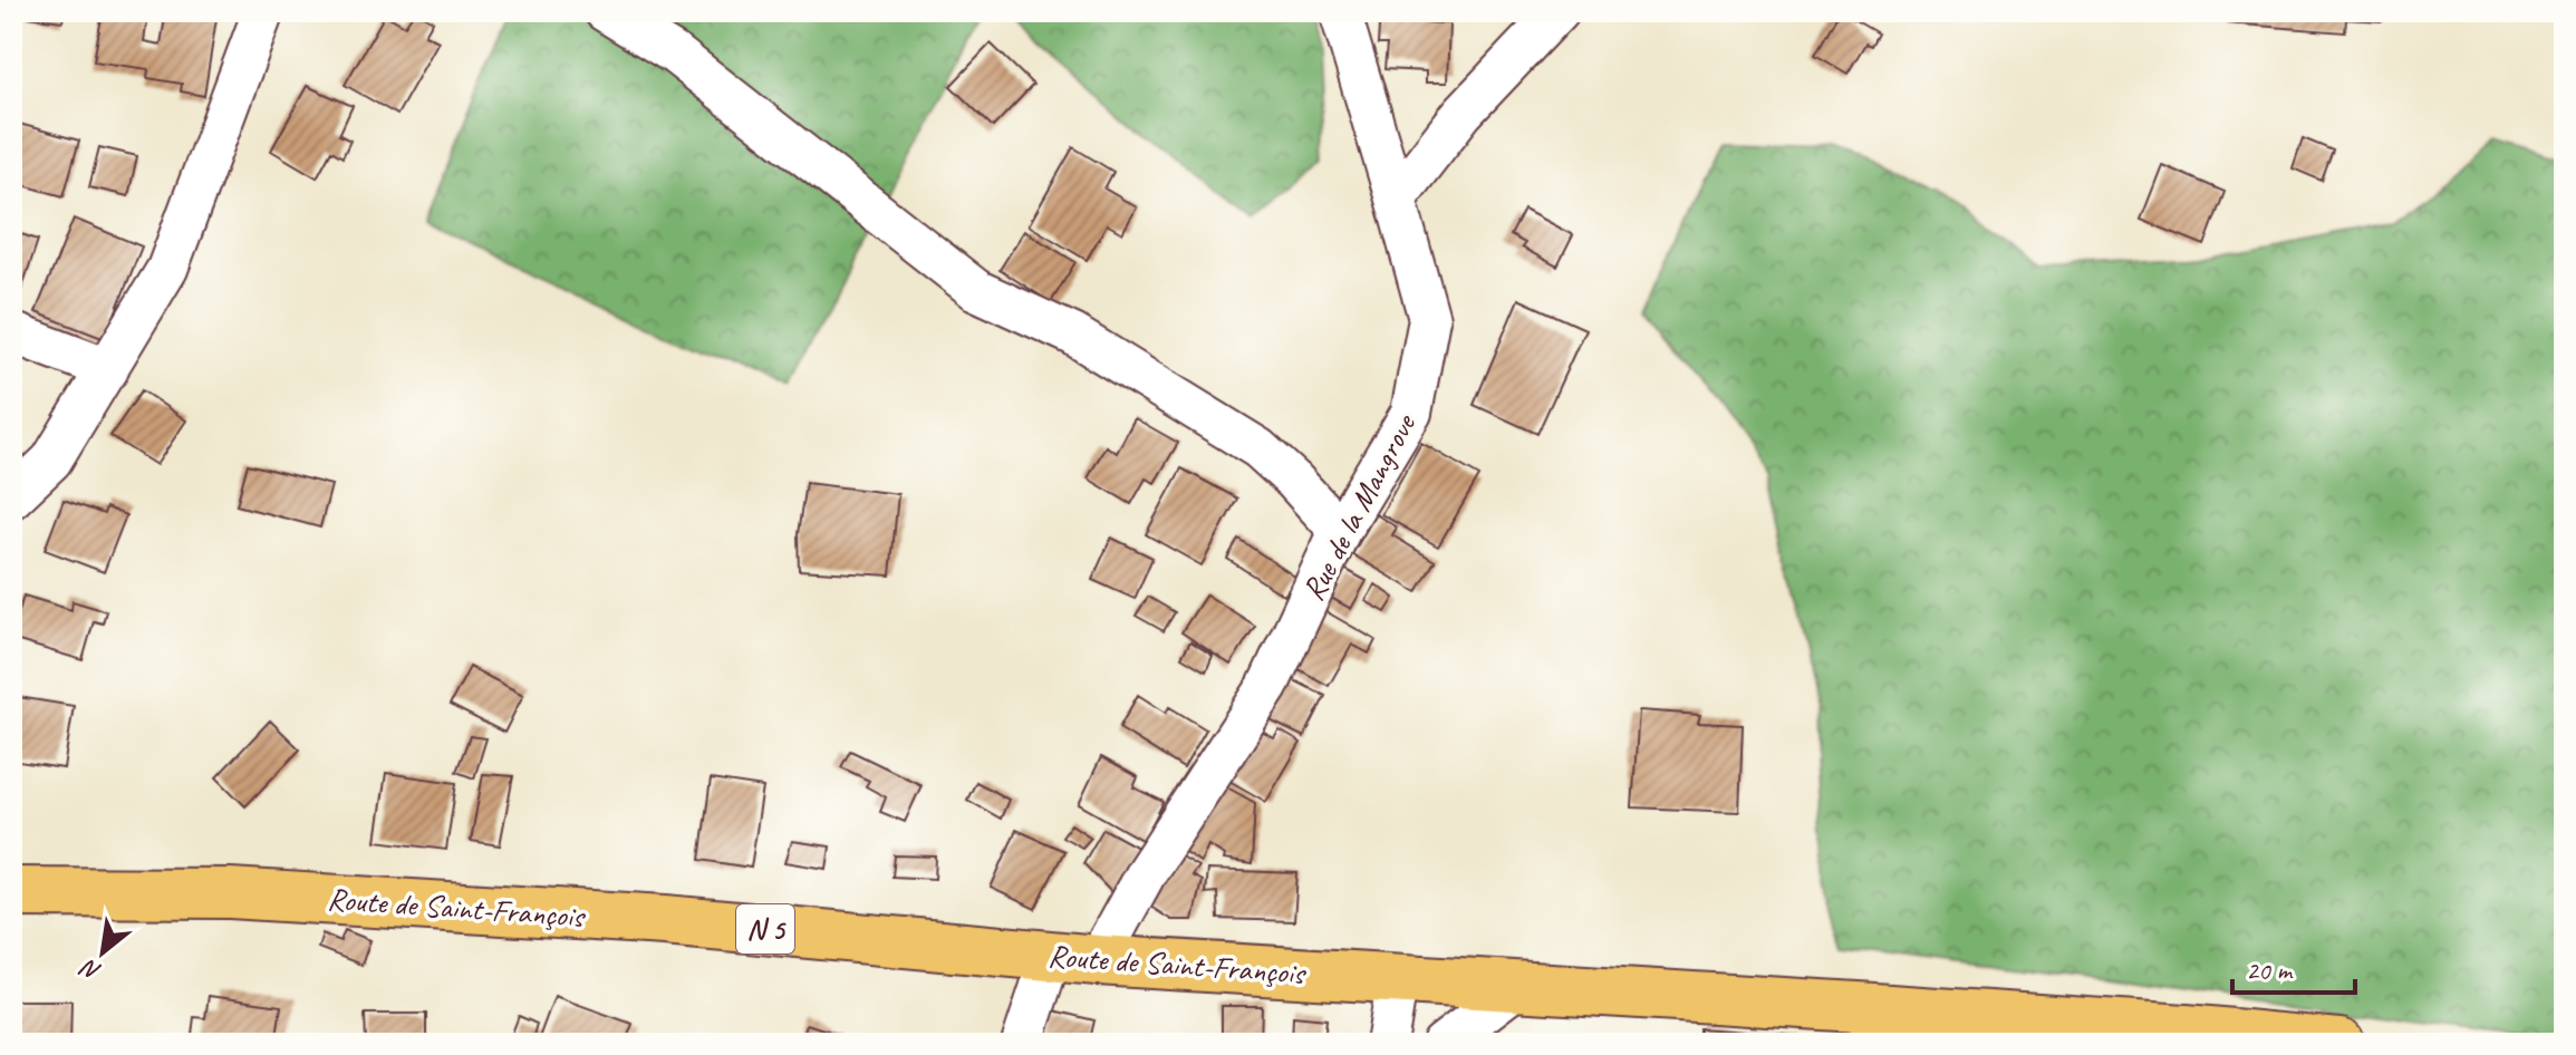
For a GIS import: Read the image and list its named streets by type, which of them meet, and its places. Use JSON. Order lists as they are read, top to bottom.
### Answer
{
  "streets": {
    "main road": ["Route de Saint-François", "N 5"],
    "street": ["Rue de la Mangrove"]
  },
  "crossings": [
    ["Rue de la Mangrove", "Route de Saint-François"]
  ],
  "scale_bar": "20 m",
  "north": "bottom left"
}
